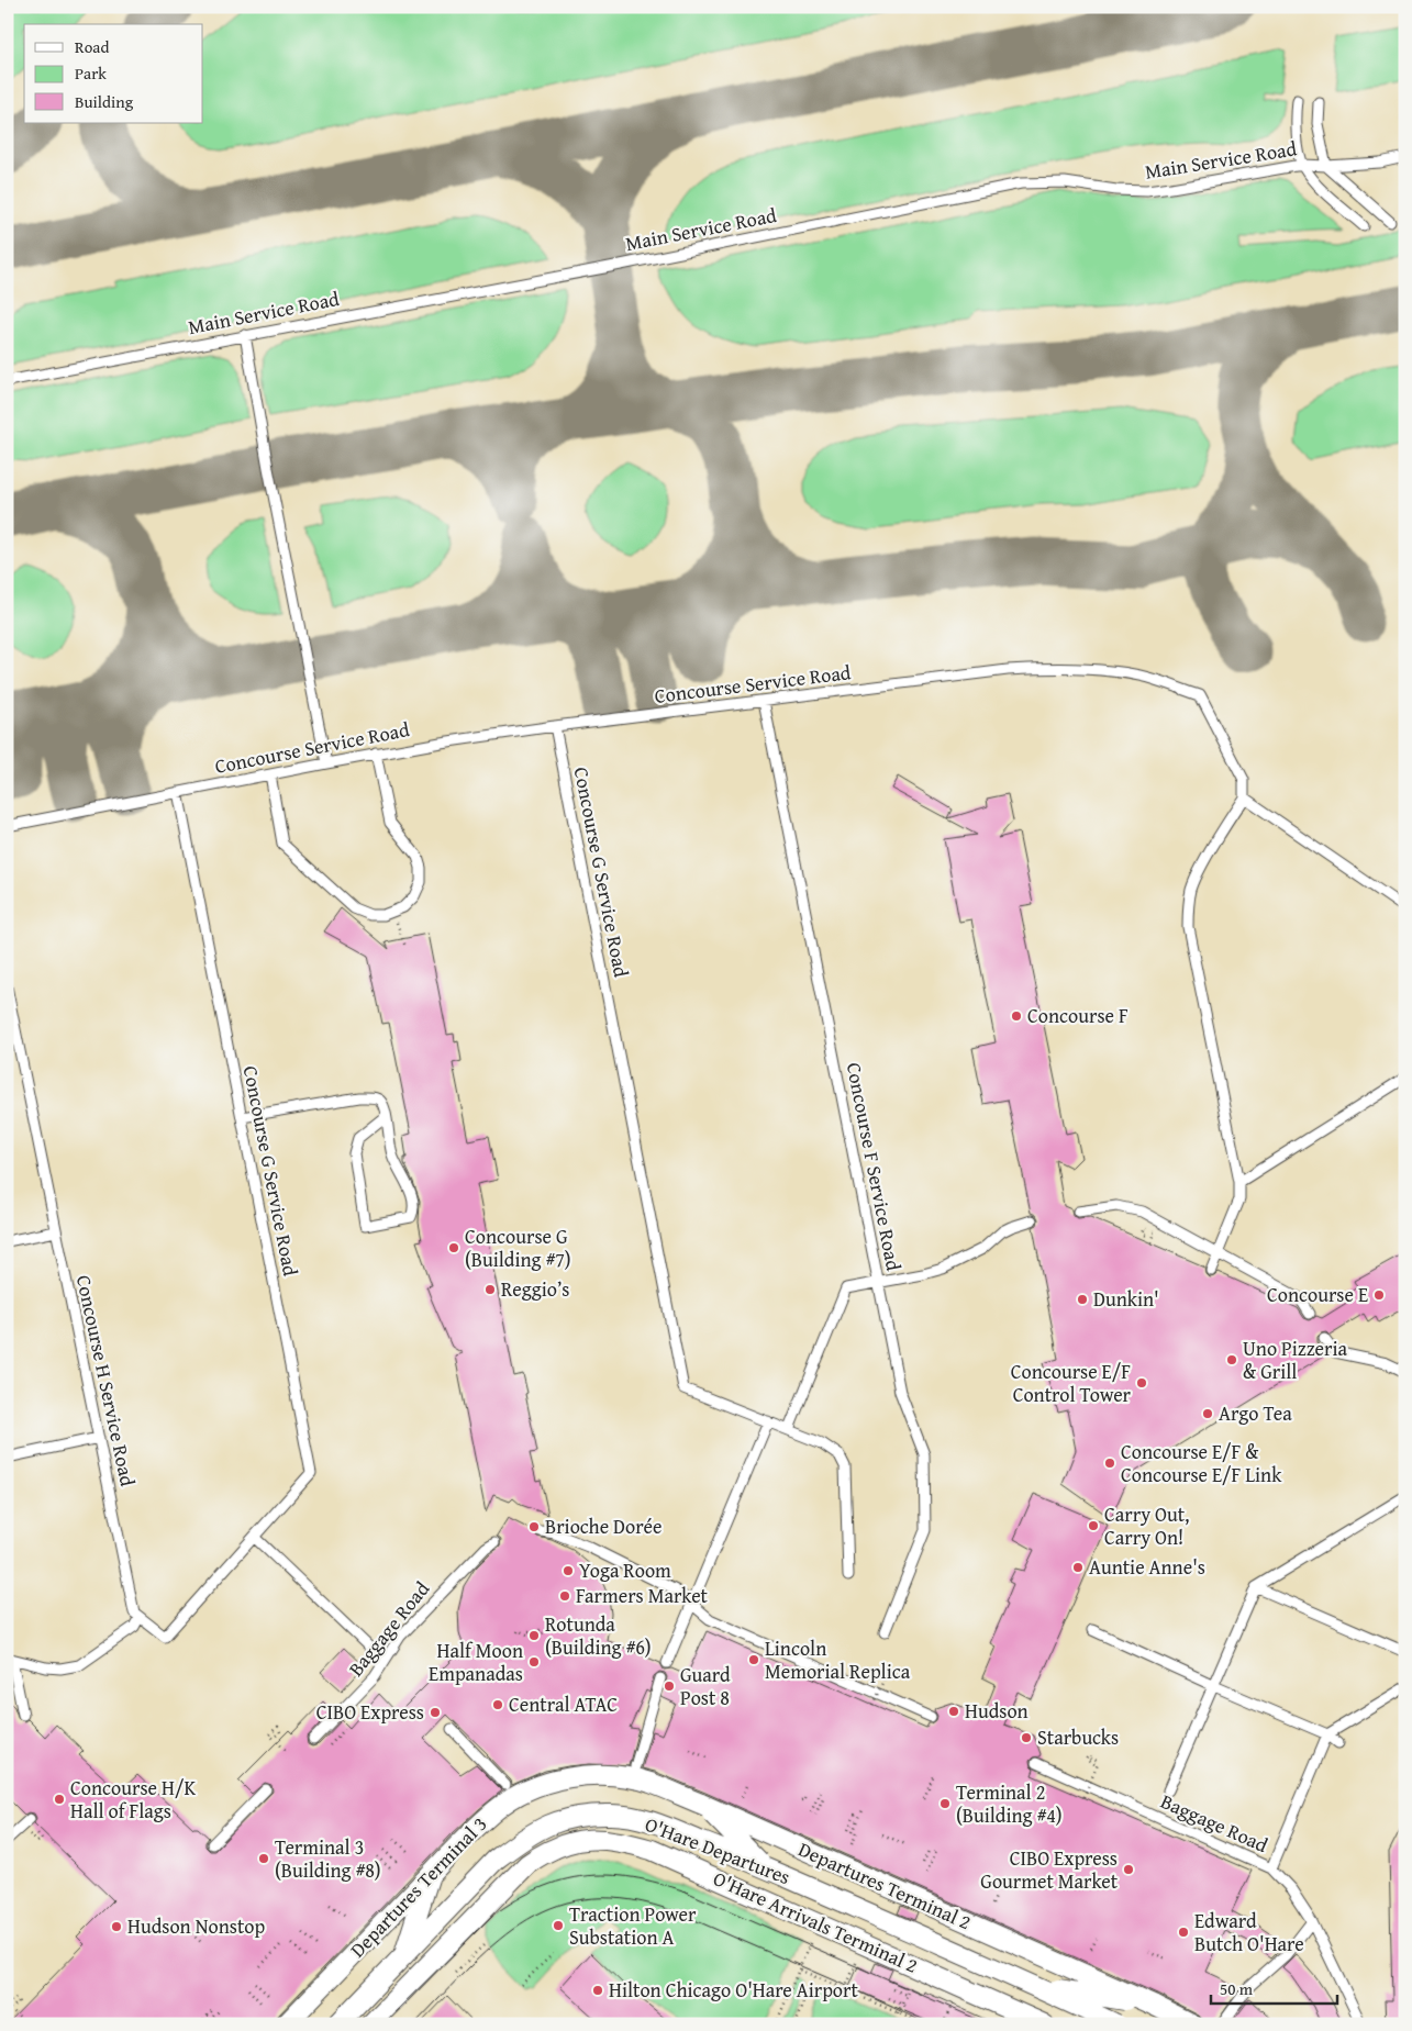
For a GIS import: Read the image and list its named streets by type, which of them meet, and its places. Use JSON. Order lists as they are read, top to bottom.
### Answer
{
  "streets": {
    "street": [
      "O'Hare Departures",
      "Departures Terminal 2",
      "Departures Terminal 3",
      "O'Hare Arrivals Terminal 2"
    ],
    "lane": [
      "Main Service Road",
      "Concourse Service Road",
      "Concourse G Service Road",
      "Concourse F Service Road",
      "Concourse H Service Road",
      "Baggage Road"
    ]
  },
  "crossings": [
    ["Concourse Service Road", "Concourse G Service Road"],
    ["Concourse Service Road", "Concourse F Service Road"],
    ["Departures Terminal 2", "Departures Terminal 3"]
  ],
  "places": [
    "Concourse F",
    "Concourse G (Building #7)",
    "Reggio’s",
    "Concourse E",
    "Dunkin'",
    "Uno Pizzeria & Grill",
    "Concourse E/F Control Tower",
    "Argo Tea",
    "Concourse E/F & Concourse E/F Link",
    "Carry Out, Carry On!",
    "Brioche Dorée",
    "Auntie Anne's",
    "Yoga Room",
    "Farmers Market",
    "Rotunda (Building #6)",
    "Lincoln Memorial Replica",
    "Half Moon Empanadas",
    "Guard Post 8",
    "Central ATAC",
    "Hudson",
    "CIBO Express",
    "Starbucks",
    "Concourse H/K Hall of Flags",
    "Terminal 2 (Building #4)",
    "Terminal 3 (Building #8)",
    "CIBO Express Gourmet Market",
    "Traction Power Substation A",
    "Hudson Nonstop",
    "Edward Butch O'Hare",
    "Hilton Chicago O'Hare Airport"
  ],
  "legend": ["Road", "Park", "Building"],
  "scale_bar": "50 m"
}
